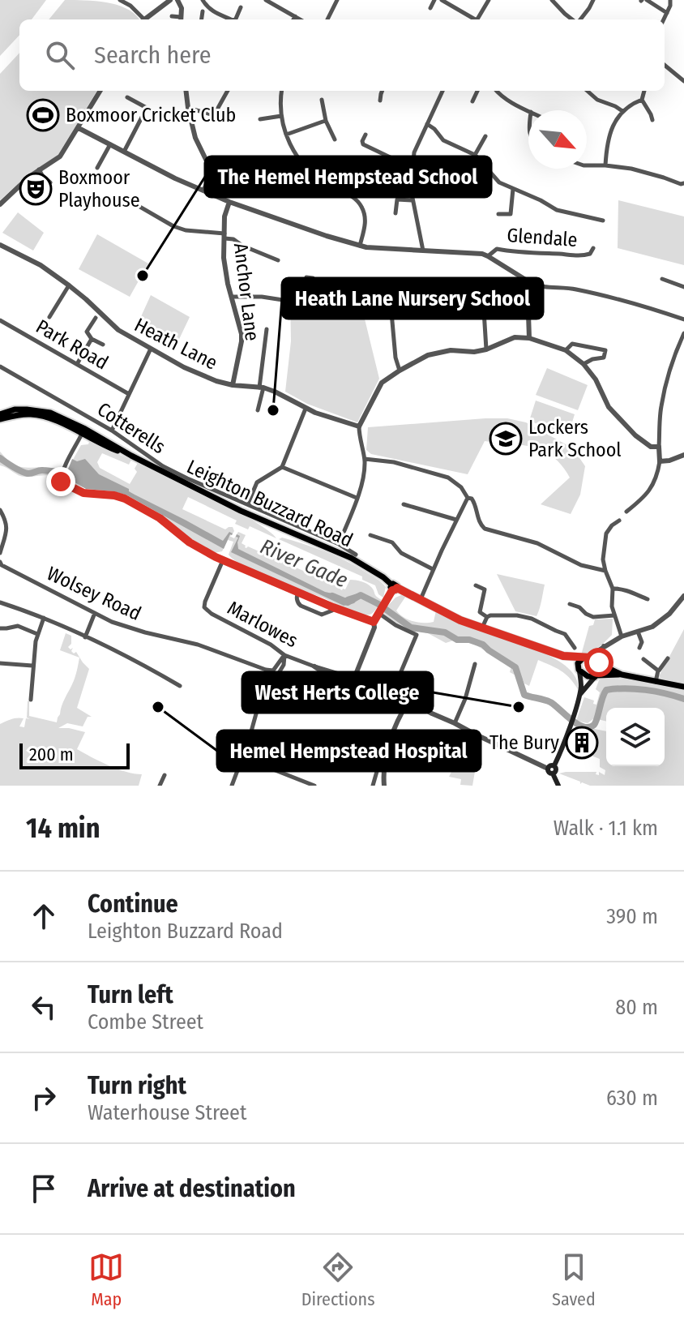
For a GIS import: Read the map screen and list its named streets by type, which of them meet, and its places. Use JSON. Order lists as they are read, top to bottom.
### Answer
{
  "streets": {
    "main road": ["Leighton Buzzard Road"],
    "street": [
      "Glendale",
      "Anchor Lane",
      "Heath Lane",
      "Park Road",
      "Cotterells",
      "Wolsey Road",
      "Marlowes"
    ]
  },
  "crossings": [
    ["Anchor Lane", "Heath Lane"]
  ],
  "water": ["River Gade"],
  "places": {
    "sports": ["Boxmoor Cricket Club"],
    "theatre": ["Boxmoor Playhouse"],
    "other": [
      "The Hemel Hempstead School",
      "Heath Lane Nursery School",
      "Hemel Hempstead Hospital",
      "West Herts College"
    ],
    "school or university": ["Lockers Park School"],
    "building": ["The Bury"]
  },
  "scale_bar": "200 m",
  "north": "bottom right",
  "page": {
    "search": "Search here",
    "scale": "200 m",
    "heading": ["14 min", "Walk · 1.1 km"],
    "list": [
      ["Continue", "Leighton Buzzard Road", "390 m"],
      ["Turn left", "Combe Street", "80 m"],
      ["Turn right", "Waterhouse Street", "630 m"],
      "Arrive at destination"
    ],
    "nav": ["Map", "Directions", "Saved"]
  }
}
